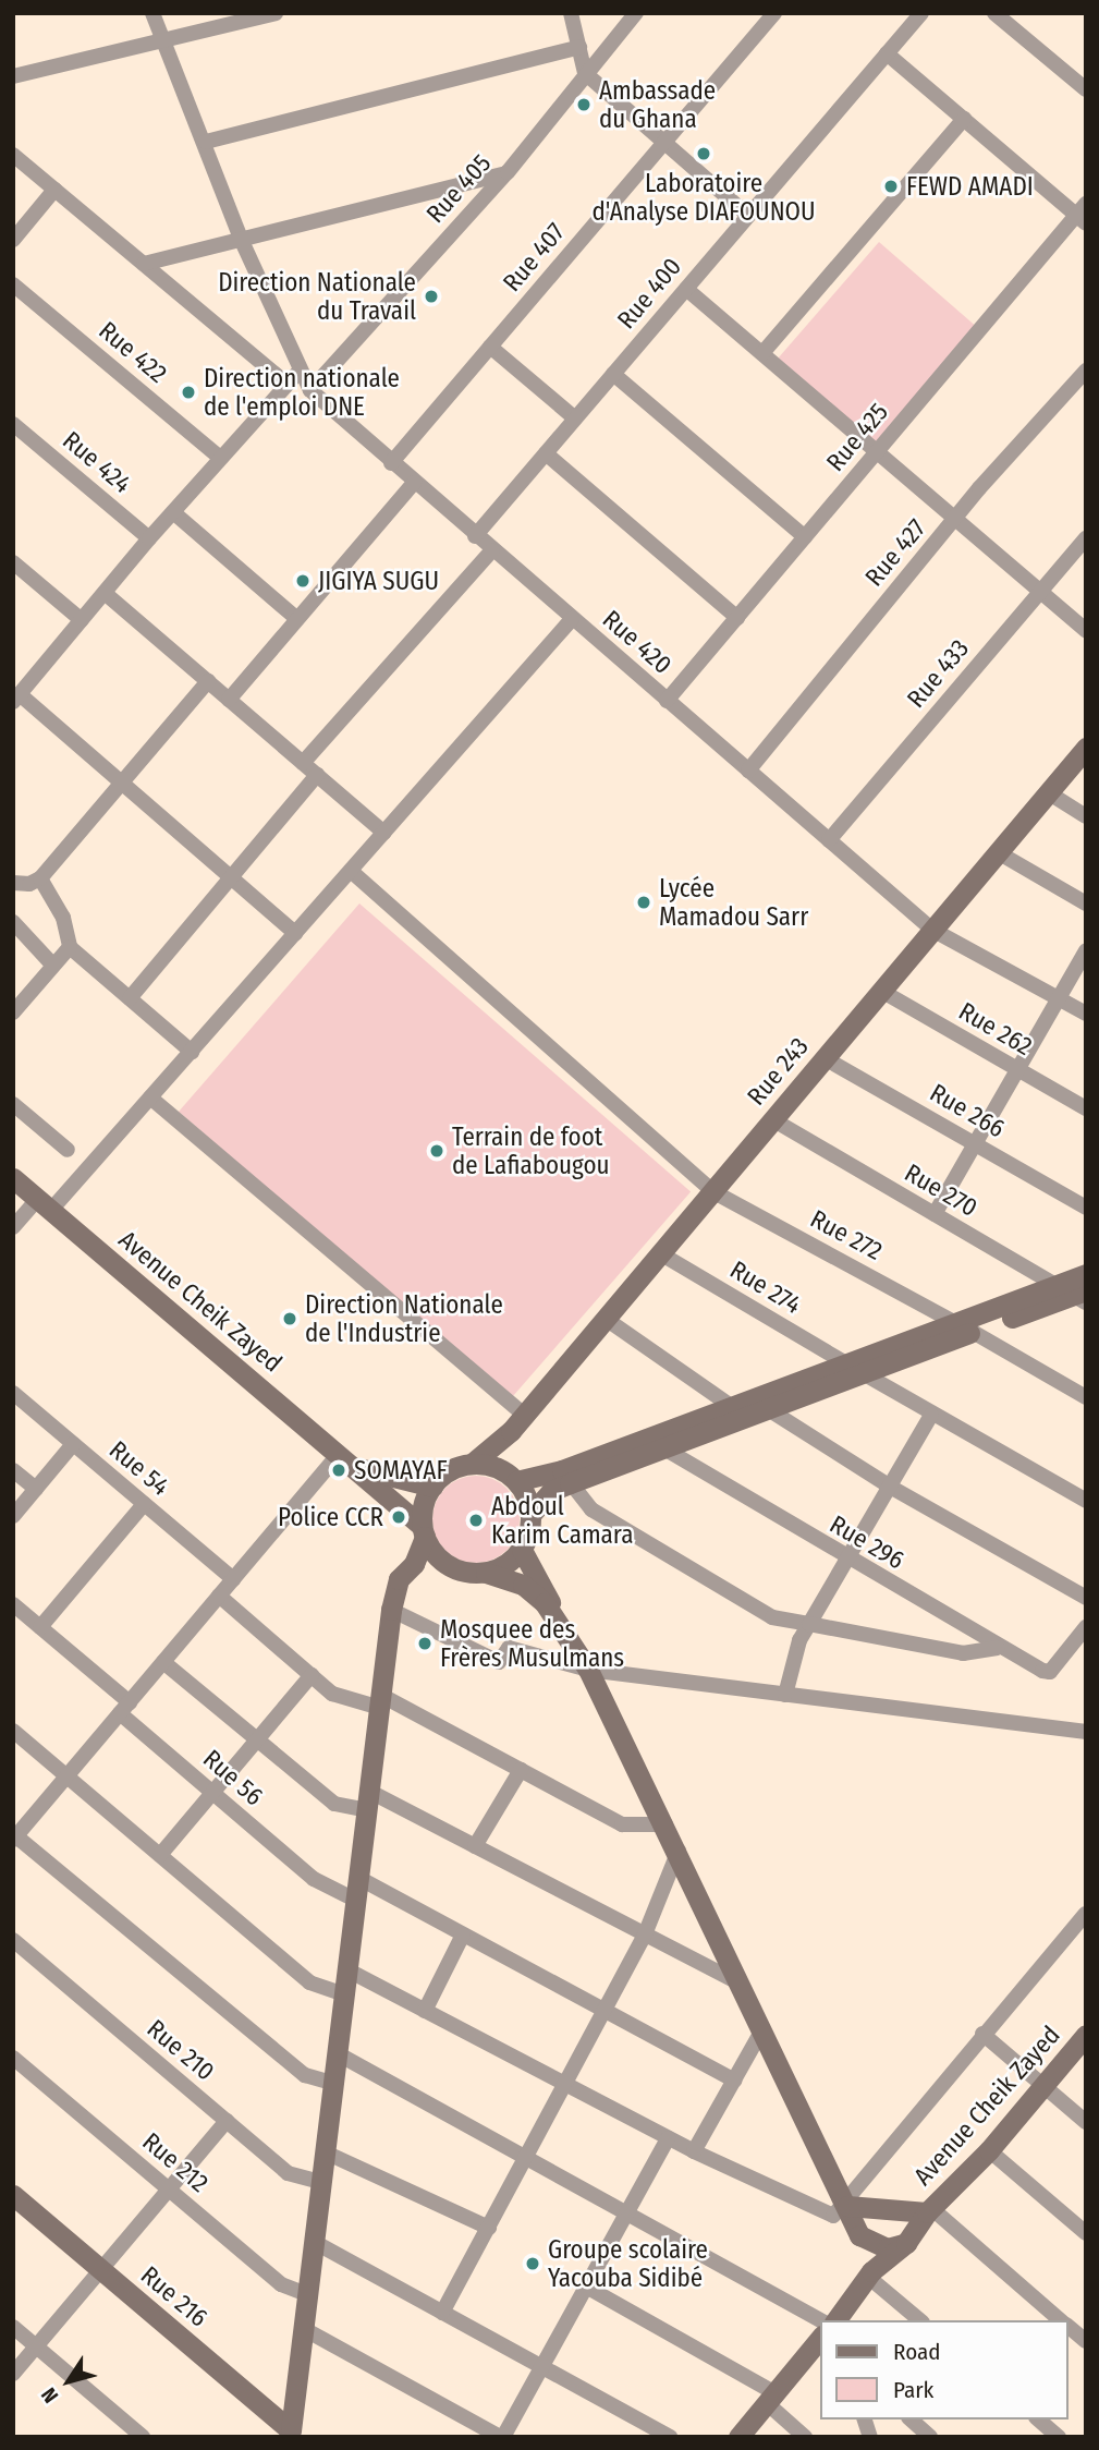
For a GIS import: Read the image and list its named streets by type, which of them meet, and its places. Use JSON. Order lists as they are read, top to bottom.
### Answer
{
  "streets": {
    "street": [
      "Rue 405",
      "Rue 407",
      "Rue 400",
      "Rue 422",
      "Rue 425",
      "Rue 424",
      "Rue 427",
      "Rue 420",
      "Rue 433",
      "Rue 262",
      "Rue 243",
      "Rue 266",
      "Rue 270",
      "Rue 272",
      "Rue 274",
      "Avenue Cheik Zayed",
      "Rue 54",
      "Rue 296",
      "Rue 56",
      "Rue 210",
      "Rue 212",
      "Rue 216"
    ]
  },
  "crossings": [
    ["Rue 405", "Rue 420"],
    ["Rue 407", "Rue 420"],
    ["Rue 400", "Rue 420"],
    ["Rue 425", "Rue 420"],
    ["Rue 427", "Rue 420"],
    ["Rue 420", "Rue 433"],
    ["Rue 420", "Rue 243"],
    ["Rue 262", "Rue 243"],
    ["Rue 243", "Rue 266"],
    ["Rue 243", "Rue 270"],
    ["Rue 243", "Rue 272"],
    ["Rue 243", "Rue 274"],
    ["Rue 243", "Avenue Cheik Zayed"]
  ],
  "places": [
    "Ambassade du Ghana",
    "Laboratoire d'Analyse DIAFOUNOU",
    "FEWD AMADI",
    "Direction Nationale du Travail",
    "Direction nationale de l'emploi DNE",
    "JIGIYA SUGU",
    "Lycée Mamadou Sarr",
    "Terrain de foot de Lafiabougou",
    "Direction Nationale de l'Industrie",
    "SOMAYAF",
    "Police CCR",
    "Abdoul Karim Camara",
    "Mosquee des Frères Musulmans",
    "Groupe scolaire Yacouba Sidibé"
  ],
  "legend": ["Road", "Park"],
  "north": "bottom left"
}
